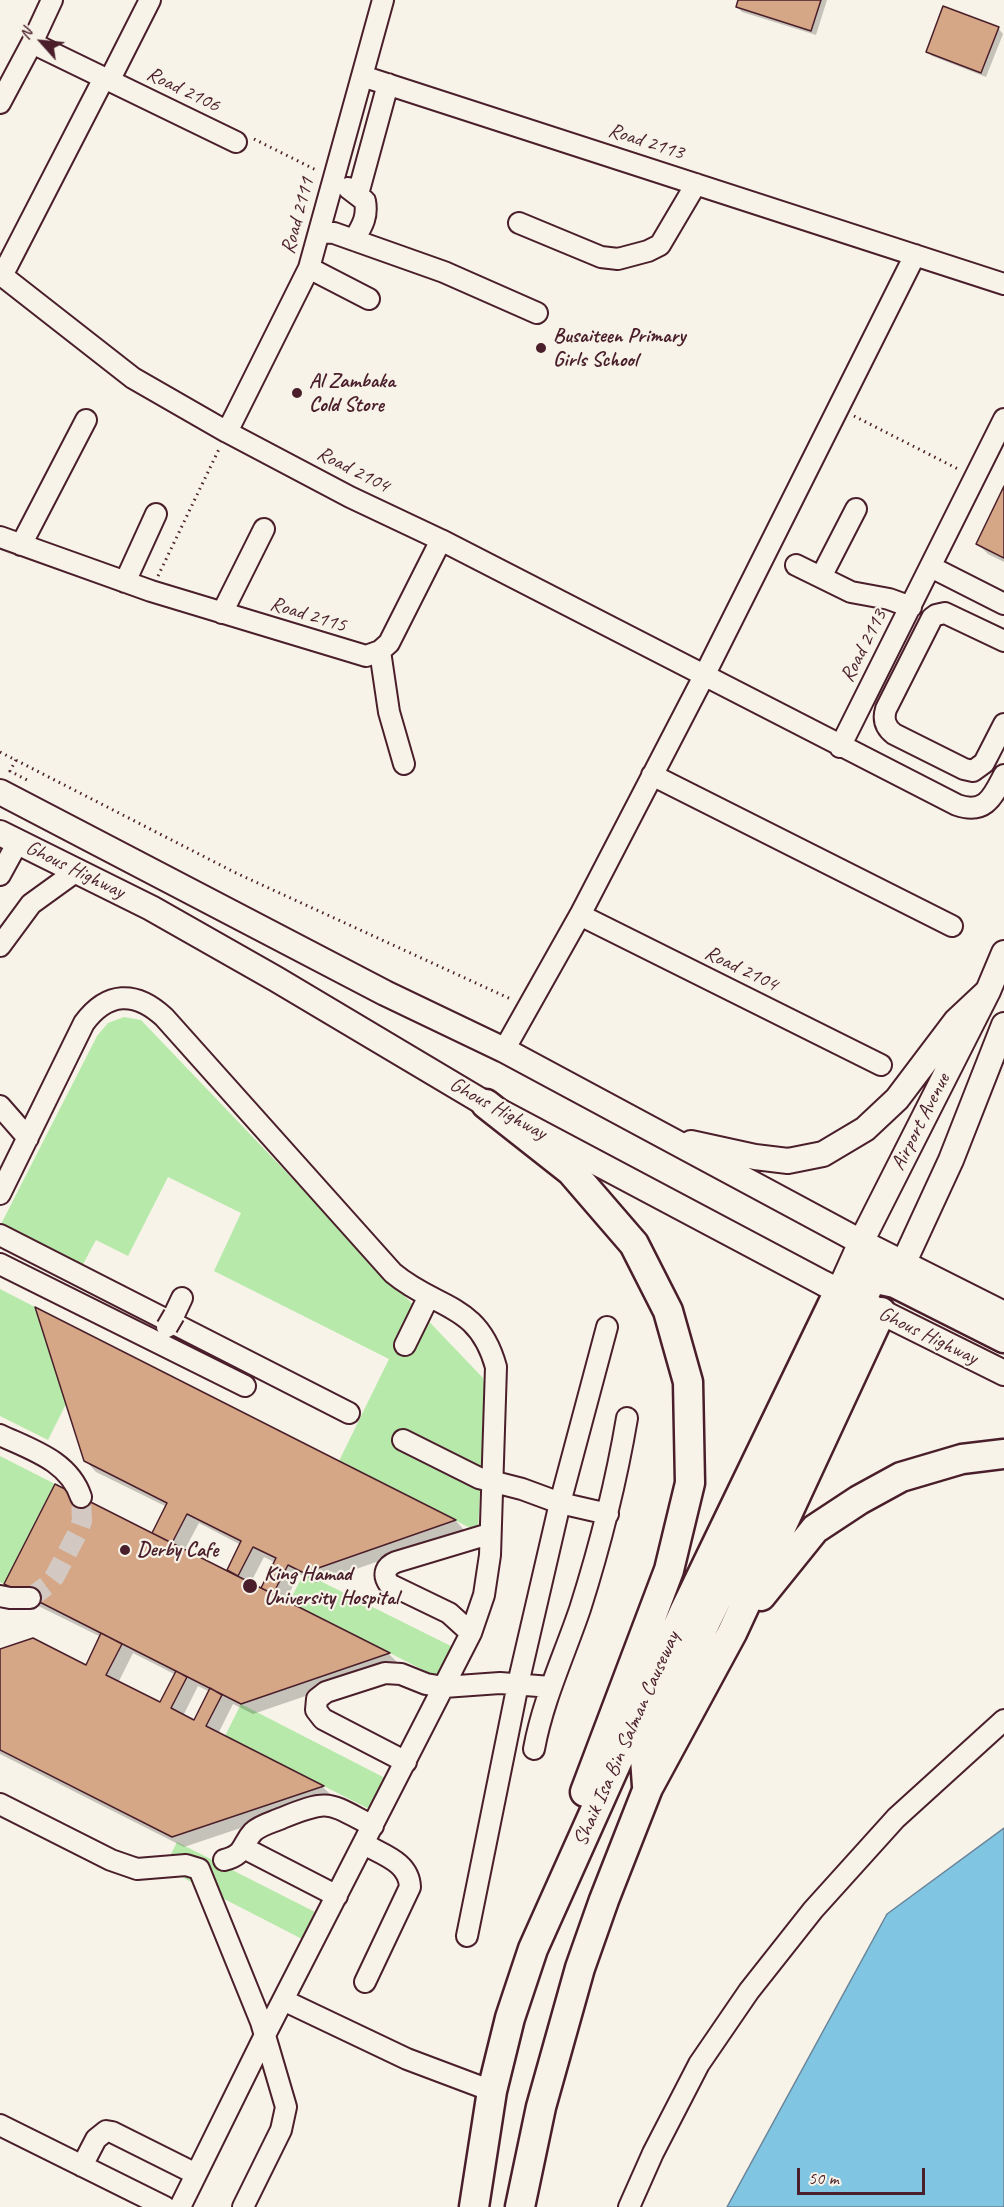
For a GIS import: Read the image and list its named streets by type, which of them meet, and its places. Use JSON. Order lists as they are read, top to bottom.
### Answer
{
  "streets": {
    "highway": ["Shaik Isa Bin Salman Causeway"],
    "main road": ["Ghous Highway", "Airport Avenue"],
    "street": [
      "Road 2106",
      "Road 2113",
      "Road 2111",
      "Road 2104",
      "Road 2115"
    ]
  },
  "crossings": [
    ["Road 2113", "Road 2111"],
    ["Road 2113", "Road 2104"],
    ["Road 2111", "Road 2104"],
    ["Ghous Highway", "Airport Avenue"],
    ["Ghous Highway", "Shaik Isa Bin Salman Causeway"],
    ["Airport Avenue", "Shaik Isa Bin Salman Causeway"]
  ],
  "places": [
    "Busaiteen Primary Girls School",
    "Al Zambaka Cold Store",
    "Derby Cafe",
    "King Hamad University Hospital"
  ],
  "scale_bar": "50 m",
  "north": "top left"
}
